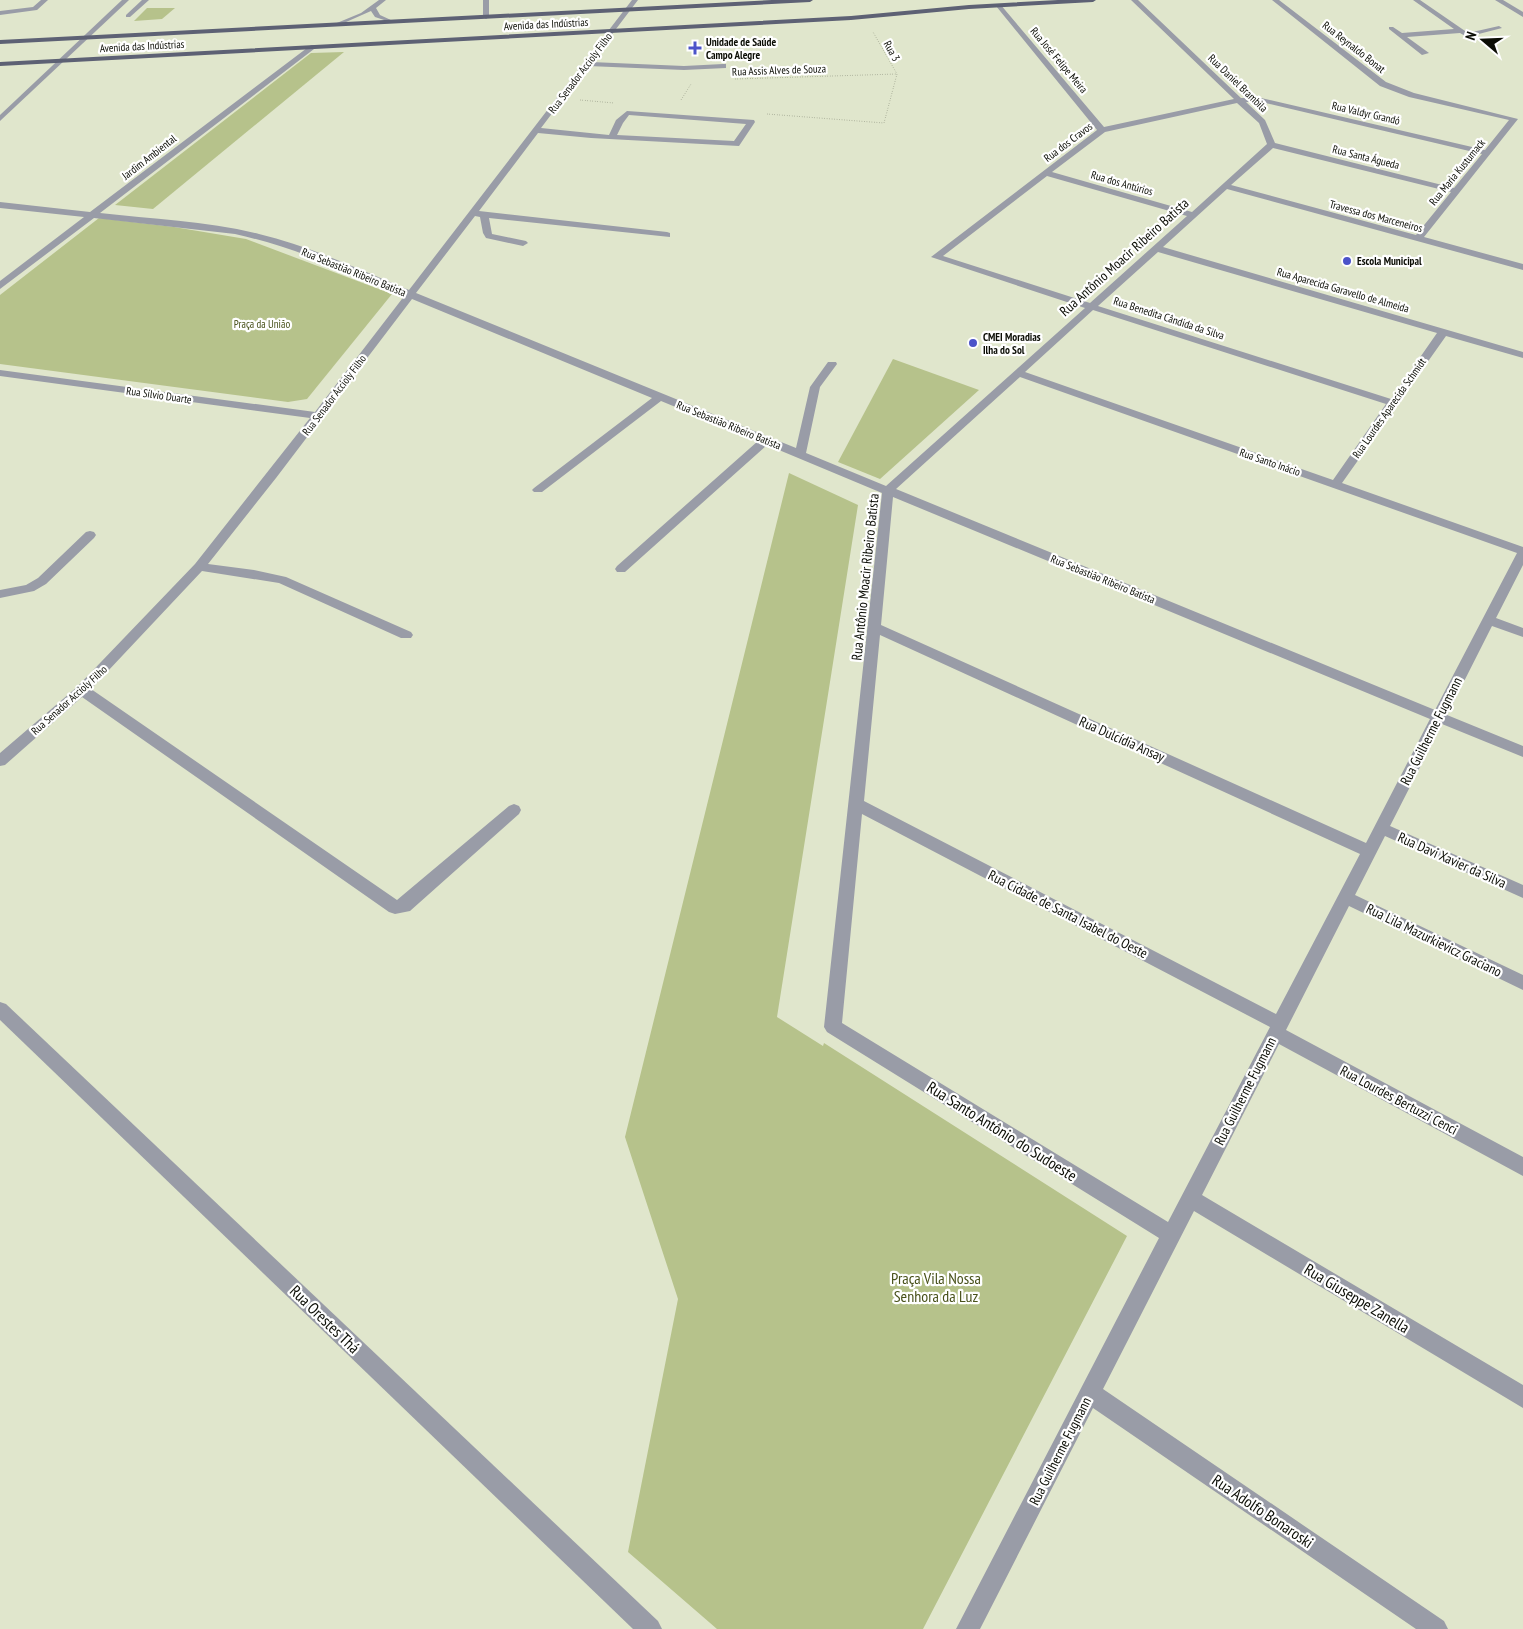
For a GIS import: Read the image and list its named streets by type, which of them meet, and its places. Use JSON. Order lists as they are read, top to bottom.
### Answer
{
  "streets": {
    "main road": ["Avenida das Indústrias"],
    "street": [
      "Rua Reynaldo Bonat",
      "Rua José Felipe Meira",
      "Rua Senador Accioly Filho",
      "Rua Daniel Brambila",
      "Rua Valdyr Grandó",
      "Rua dos Cravos",
      "Jardim Ambiental",
      "Rua Santa Águeda",
      "Rua Maria Kustumack",
      "Rua dos Antúrios",
      "Travessa dos Marceneiros",
      "Rua Antônio Moacir Ribeiro Batista",
      "Rua Sebastião Ribeiro Batista",
      "Rua Aparecida Garavello de Almeida",
      "Rua Benedita Cândida da Silva",
      "Rua Sílvio Duarte",
      "Rua Lourdes Aparecida Schmidt",
      "Rua Santo Inácio",
      "Rua Guilherme Fugmann",
      "Rua Dulcídia Ansay",
      "Rua Davi Xavier da Silva",
      "Rua Cidade de Santa Isabel do Oeste",
      "Rua Lila Mazurkievicz Graciano",
      "Rua Lourdes Bertuzzi Cenci",
      "Rua Santo Antônio do Sudoeste",
      "Rua Giuseppe Zanella",
      "Rua Orestes Thá",
      "Rua Adolfo Bonaroski"
    ],
    "path": ["Rua 3", "Rua Assis Alves de Souza"]
  },
  "crossings": [
    ["Avenida das Indústrias", "Rua 3"],
    ["Avenida das Indústrias", "Rua José Felipe Meira"],
    ["Avenida das Indústrias", "Rua Senador Accioly Filho"],
    ["Avenida das Indústrias", "Jardim Ambiental"],
    ["Rua Reynaldo Bonat", "Rua Maria Kustumack"],
    ["Rua 3", "Rua Assis Alves de Souza"],
    ["Rua José Felipe Meira", "Rua dos Cravos"],
    ["Rua Senador Accioly Filho", "Rua Sebastião Ribeiro Batista"],
    ["Rua Senador Accioly Filho", "Rua Sílvio Duarte"],
    ["Rua Daniel Brambila", "Rua Valdyr Grandó"],
    ["Rua Daniel Brambila", "Rua dos Cravos"],
    ["Rua Daniel Brambila", "Rua Santa Águeda"],
    ["Rua Valdyr Grandó", "Rua dos Cravos"],
    ["Rua Valdyr Grandó", "Rua Maria Kustumack"],
    ["Rua dos Cravos", "Rua dos Antúrios"],
    ["Rua dos Cravos", "Rua Benedita Cândida da Silva"],
    ["Jardim Ambiental", "Rua Sebastião Ribeiro Batista"],
    ["Rua Santa Águeda", "Rua Maria Kustumack"],
    ["Rua Maria Kustumack", "Travessa dos Marceneiros"],
    ["Rua dos Antúrios", "Rua Antônio Moacir Ribeiro Batista"],
    ["Travessa dos Marceneiros", "Rua Antônio Moacir Ribeiro Batista"],
    ["Rua Antônio Moacir Ribeiro Batista", "Rua Sebastião Ribeiro Batista"],
    ["Rua Antônio Moacir Ribeiro Batista", "Rua Aparecida Garavello de Almeida"],
    ["Rua Antônio Moacir Ribeiro Batista", "Rua Benedita Cândida da Silva"],
    ["Rua Antônio Moacir Ribeiro Batista", "Rua Santo Inácio"],
    ["Rua Antônio Moacir Ribeiro Batista", "Rua Dulcídia Ansay"],
    ["Rua Antônio Moacir Ribeiro Batista", "Rua Cidade de Santa Isabel do Oeste"],
    ["Rua Antônio Moacir Ribeiro Batista", "Rua Santo Antônio do Sudoeste"],
    ["Rua Sebastião Ribeiro Batista", "Rua Guilherme Fugmann"],
    ["Rua Aparecida Garavello de Almeida", "Rua Lourdes Aparecida Schmidt"],
    ["Rua Benedita Cândida da Silva", "Rua Lourdes Aparecida Schmidt"],
    ["Rua Lourdes Aparecida Schmidt", "Rua Santo Inácio"],
    ["Rua Santo Inácio", "Rua Guilherme Fugmann"],
    ["Rua Guilherme Fugmann", "Rua Dulcídia Ansay"],
    ["Rua Guilherme Fugmann", "Rua Davi Xavier da Silva"],
    ["Rua Guilherme Fugmann", "Rua Cidade de Santa Isabel do Oeste"],
    ["Rua Guilherme Fugmann", "Rua Lila Mazurkievicz Graciano"],
    ["Rua Guilherme Fugmann", "Rua Lourdes Bertuzzi Cenci"],
    ["Rua Guilherme Fugmann", "Rua Santo Antônio do Sudoeste"],
    ["Rua Guilherme Fugmann", "Rua Giuseppe Zanella"],
    ["Rua Guilherme Fugmann", "Rua Adolfo Bonaroski"],
    ["Rua Cidade de Santa Isabel do Oeste", "Rua Lourdes Bertuzzi Cenci"]
  ],
  "parks": ["Praça da União", "Praça Vila Nossa Senhora da Luz"],
  "places": {
    "health": ["Unidade de Saúde Campo Alegre"],
    "other": ["Escola Municipal", "CMEI Moradias Ilha do Sol"]
  },
  "north": "left"
}
